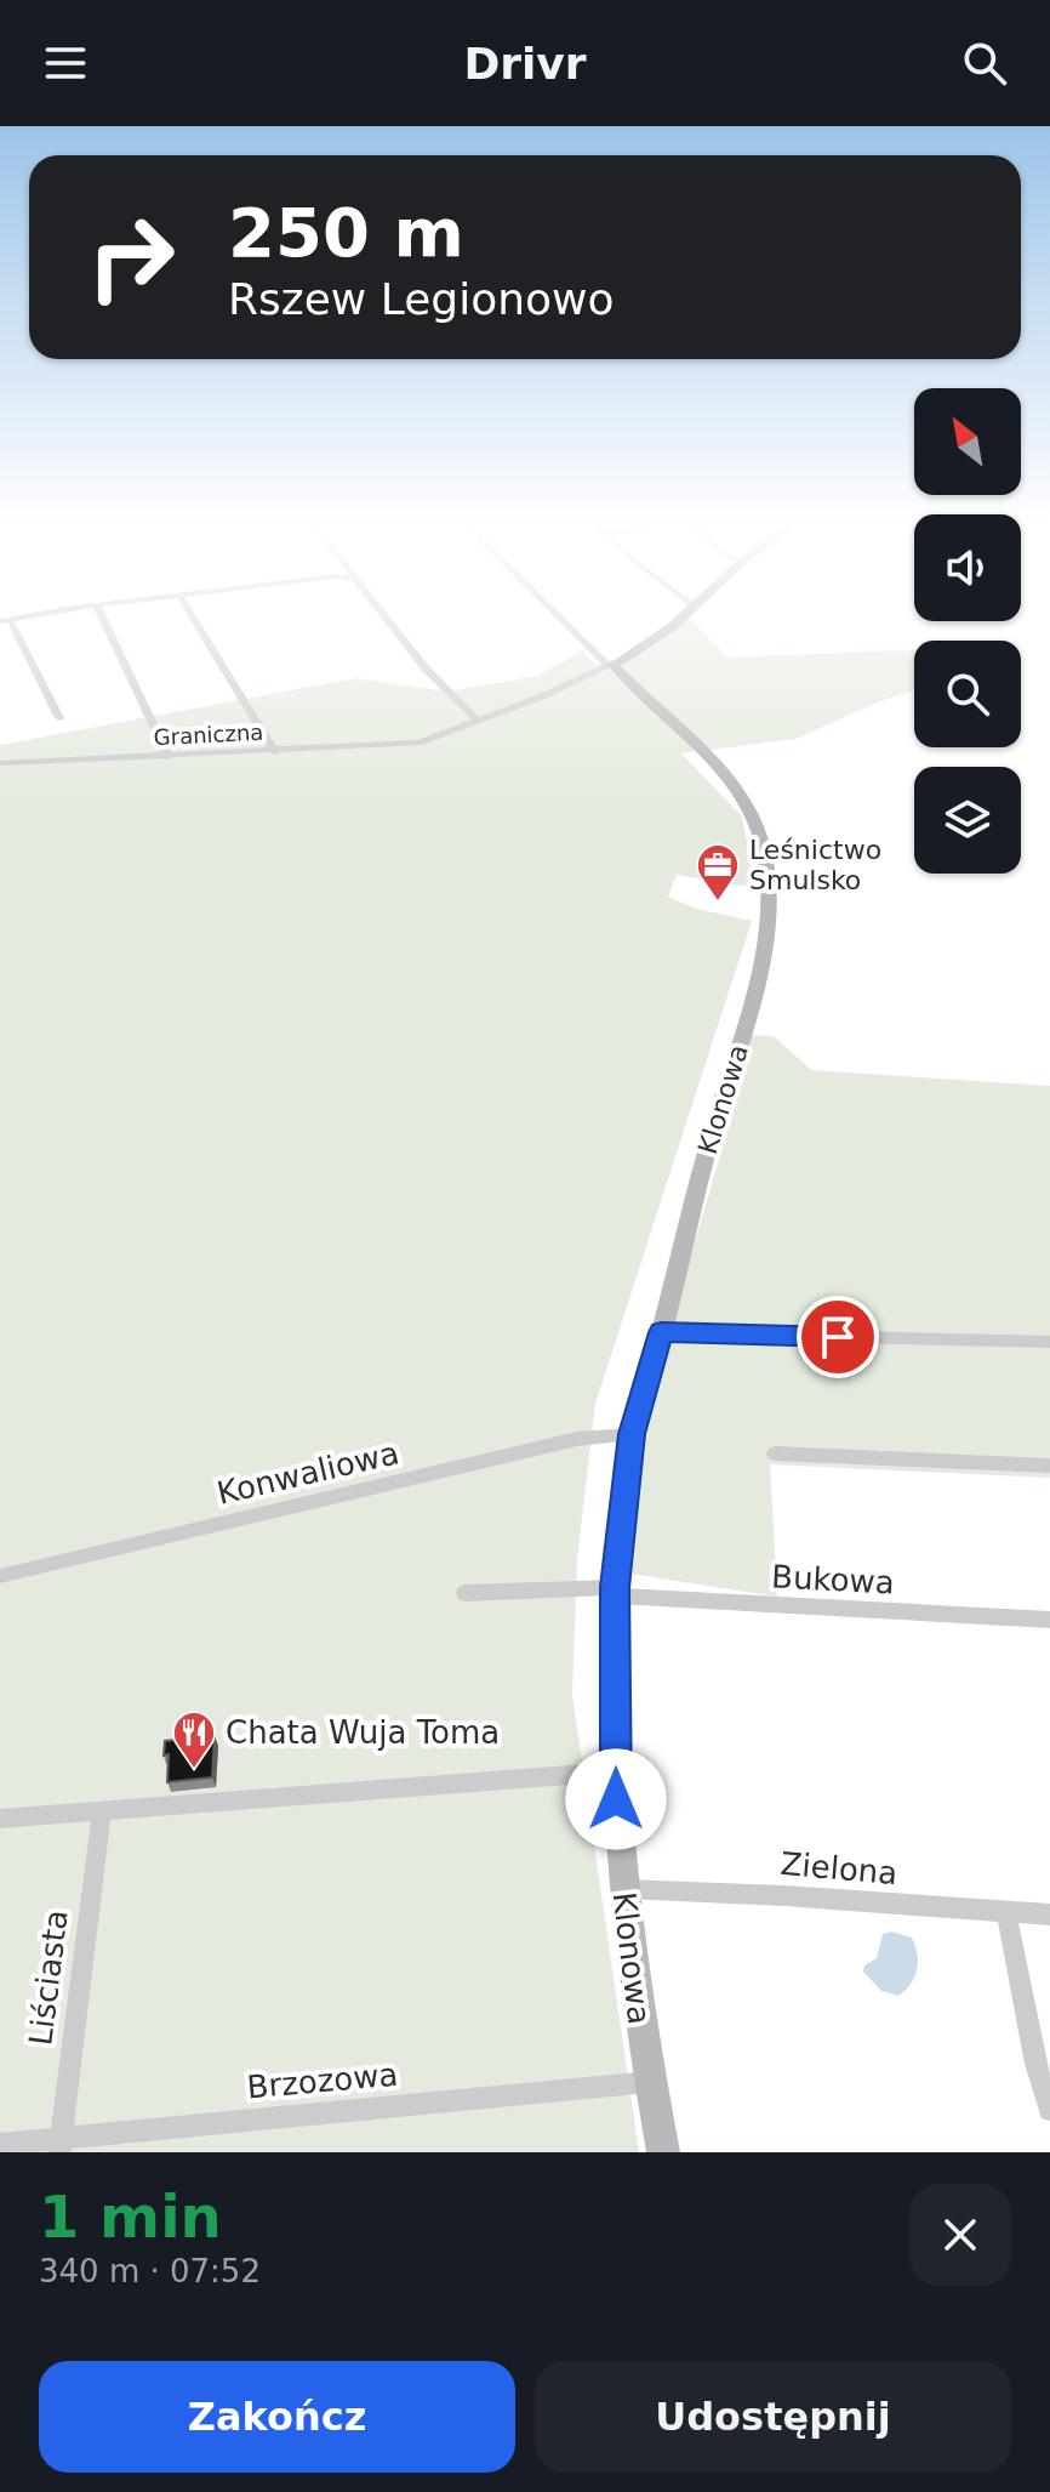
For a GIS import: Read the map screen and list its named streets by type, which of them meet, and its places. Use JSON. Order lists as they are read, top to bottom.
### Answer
{
  "streets": {
    "street": [
      "Graniczna",
      "Klonowa",
      "Konwaliowa",
      "Bukowa",
      "Zielona",
      "Liściasta",
      "Brzozowa"
    ]
  },
  "crossings": [
    ["Graniczna", "Klonowa"],
    ["Klonowa", "Konwaliowa"],
    ["Klonowa", "Bukowa"],
    ["Klonowa", "Zielona"],
    ["Klonowa", "Brzozowa"],
    ["Liściasta", "Brzozowa"]
  ],
  "places": {
    "office": ["Leśnictwo Smulsko"],
    "restaurant": ["Chata Wuja Toma"]
  },
  "north": "top left",
  "page": {
    "header": "Drivr",
    "turn": ["250 m", "Rszew Legionowo"],
    "heading": ["1 min", "340 m · 07:52"],
    "buttons": ["Zakończ", "Udostępnij"]
  }
}
